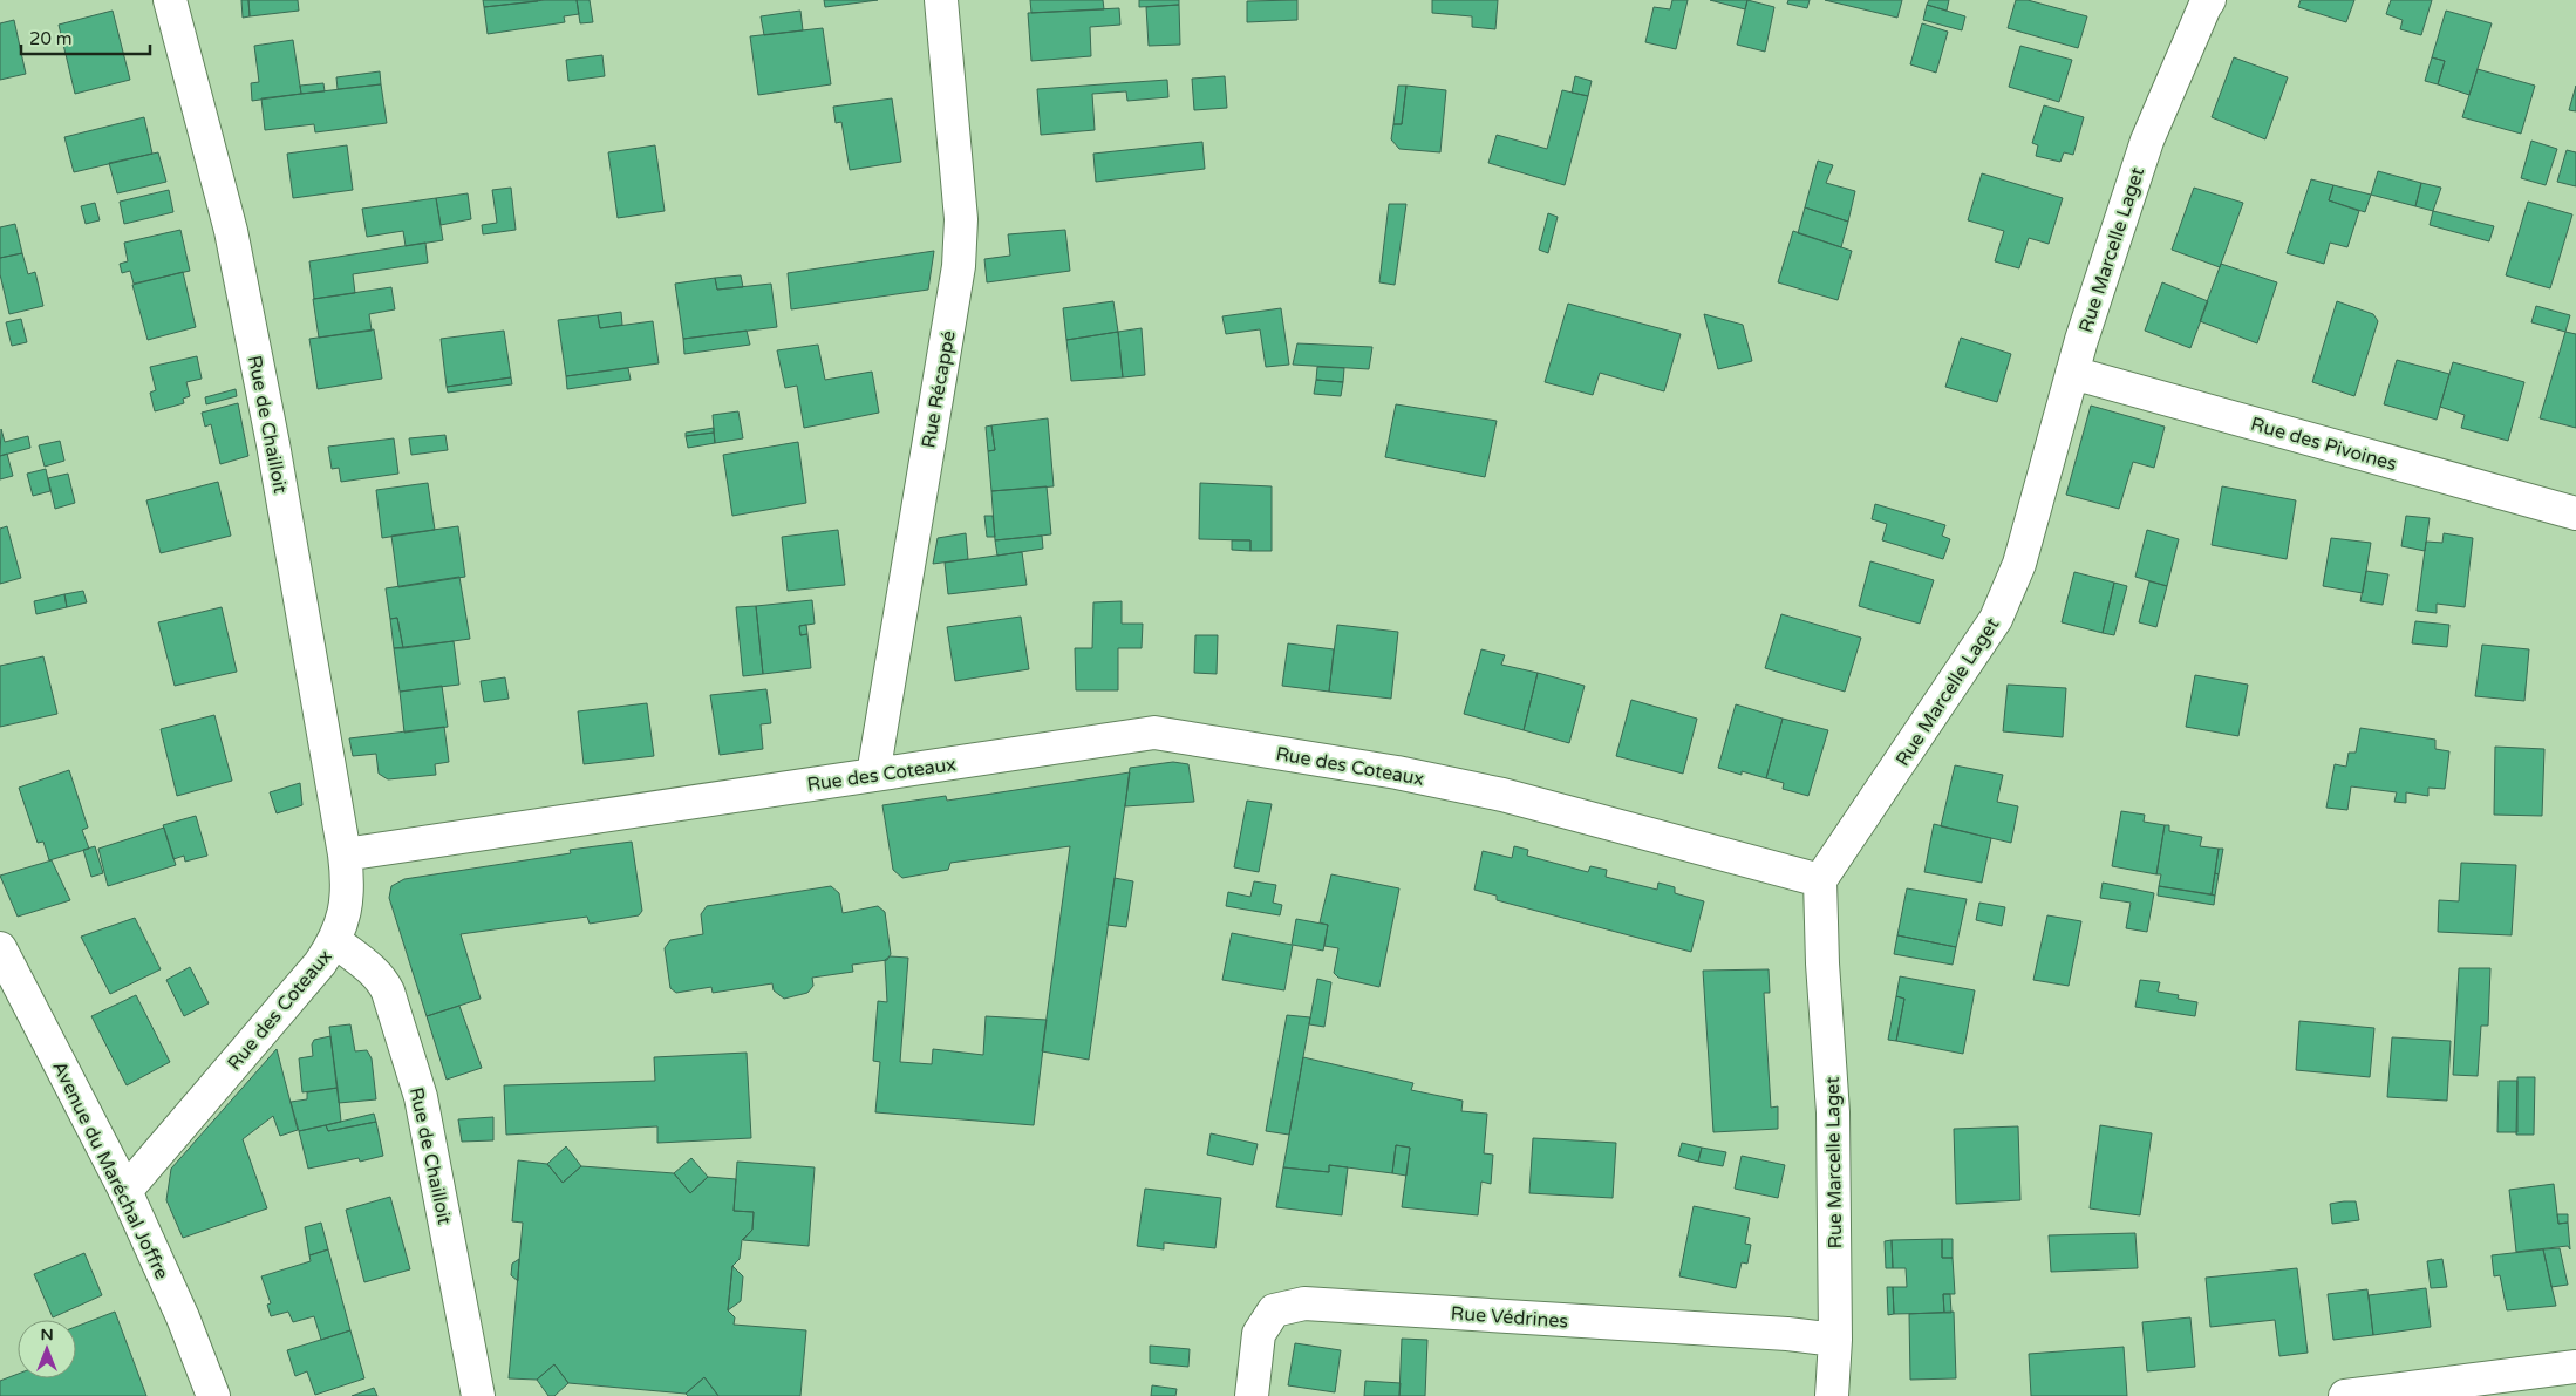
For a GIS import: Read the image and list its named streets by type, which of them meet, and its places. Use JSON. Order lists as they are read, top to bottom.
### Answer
{
  "streets": {
    "street": [
      "Rue Marcelle Laget",
      "Rue Récappé",
      "Rue de Chailloit",
      "Rue des Pivoines",
      "Rue des Coteaux",
      "Avenue du Maréchal Joffre",
      "Rue Védrines"
    ]
  },
  "crossings": [
    ["Rue Marcelle Laget", "Rue des Pivoines"],
    ["Rue Marcelle Laget", "Rue des Coteaux"],
    ["Rue Marcelle Laget", "Rue Védrines"],
    ["Rue Récappé", "Rue des Coteaux"],
    ["Rue de Chailloit", "Rue des Coteaux"],
    ["Rue des Coteaux", "Avenue du Maréchal Joffre"]
  ],
  "scale_bar": "20 m",
  "north": "top"
}
